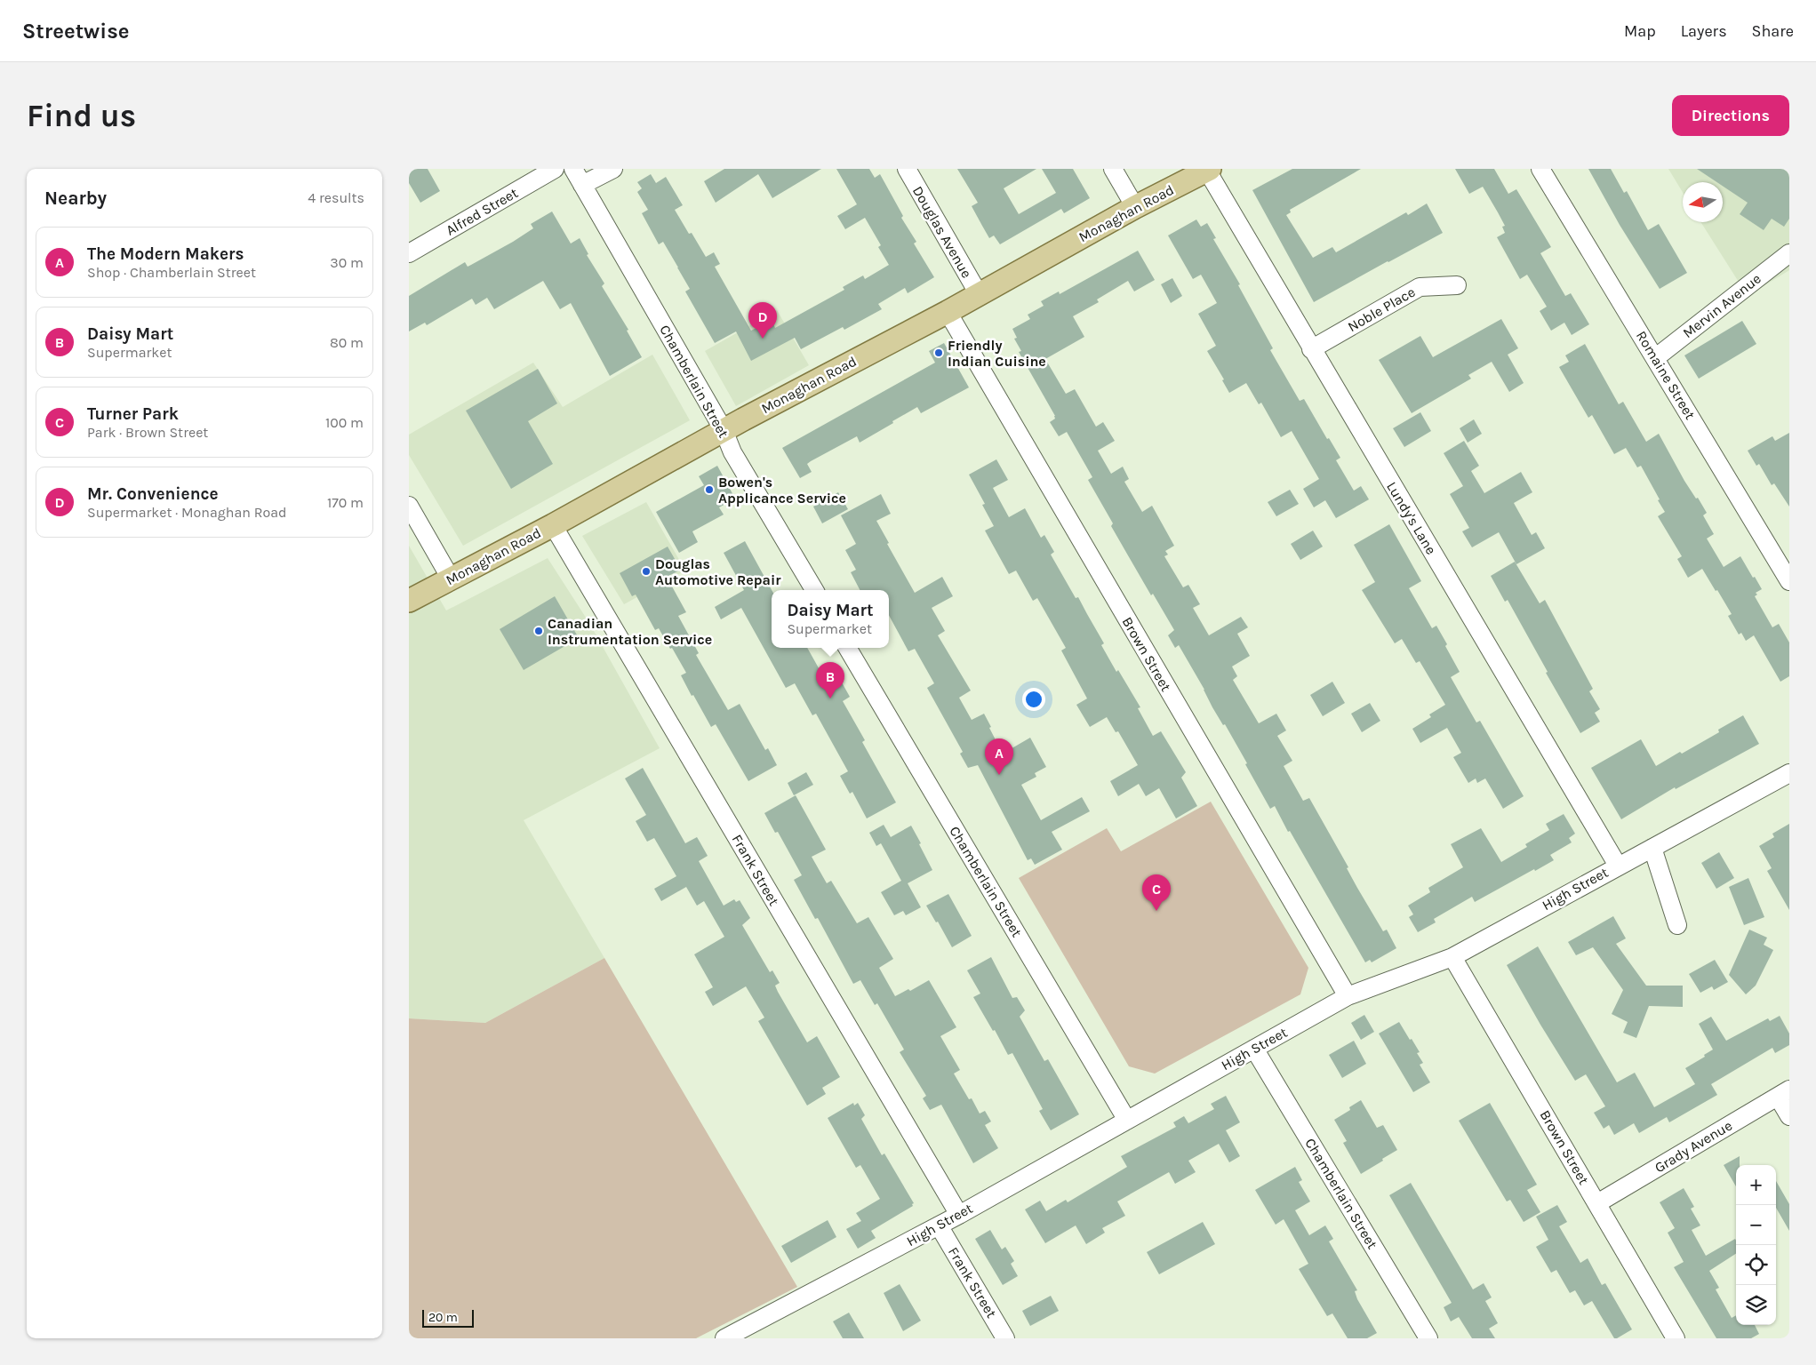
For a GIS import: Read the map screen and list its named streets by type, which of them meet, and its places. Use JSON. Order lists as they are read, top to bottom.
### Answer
{
  "streets": {
    "main road": ["Monaghan Road"],
    "street": [
      "Alfred Street",
      "Douglas Avenue",
      "Mervin Avenue",
      "Noble Place",
      "Romaine Street",
      "Chamberlain Street",
      "Lundy's Lane",
      "Brown Street",
      "Frank Street",
      "High Street",
      "Grady Avenue"
    ]
  },
  "crossings": [
    ["Monaghan Road", "Douglas Avenue"],
    ["Monaghan Road", "Chamberlain Street"],
    ["Monaghan Road", "Lundy's Lane"],
    ["Monaghan Road", "Brown Street"],
    ["Monaghan Road", "Frank Street"],
    ["Mervin Avenue", "Romaine Street"],
    ["Noble Place", "Lundy's Lane"],
    ["Chamberlain Street", "High Street"],
    ["Lundy's Lane", "High Street"],
    ["Brown Street", "High Street"],
    ["Brown Street", "Grady Avenue"],
    ["Frank Street", "High Street"]
  ],
  "places": [
    "Friendly Indian Cuisine",
    "Bowen's Applicance Service",
    "Douglas Automotive Repair",
    "Canadian Instrumentation Service"
  ],
  "scale_bar": "20 m",
  "north": "left",
  "page": {
    "header": "Streetwise",
    "nav": ["Map", "Layers", "Share"],
    "buttons": "Directions",
    "title": "Find us",
    "heading": ["Nearby", "4 results"],
    "list": [
      {
        "mark": "A",
        "name": "The Modern Makers",
        "note": "Shop · Chamberlain Street",
        "value": "30 m"
      },
      {
        "mark": "B",
        "name": "Daisy Mart",
        "note": "Supermarket",
        "value": "80 m"
      },
      {
        "mark": "C",
        "name": "Turner Park",
        "note": "Park · Brown Street",
        "value": "100 m"
      },
      {
        "mark": "D",
        "name": "Mr. Convenience",
        "note": "Supermarket · Monaghan Road",
        "value": "170 m"
      }
    ],
    "pins": [
      "D",
      "B",
      "A",
      "C"
    ],
    "popup": ["Daisy Mart", "Supermarket"],
    "map_buttons": ["+", "−"],
    "scale": "20 m"
  }
}
